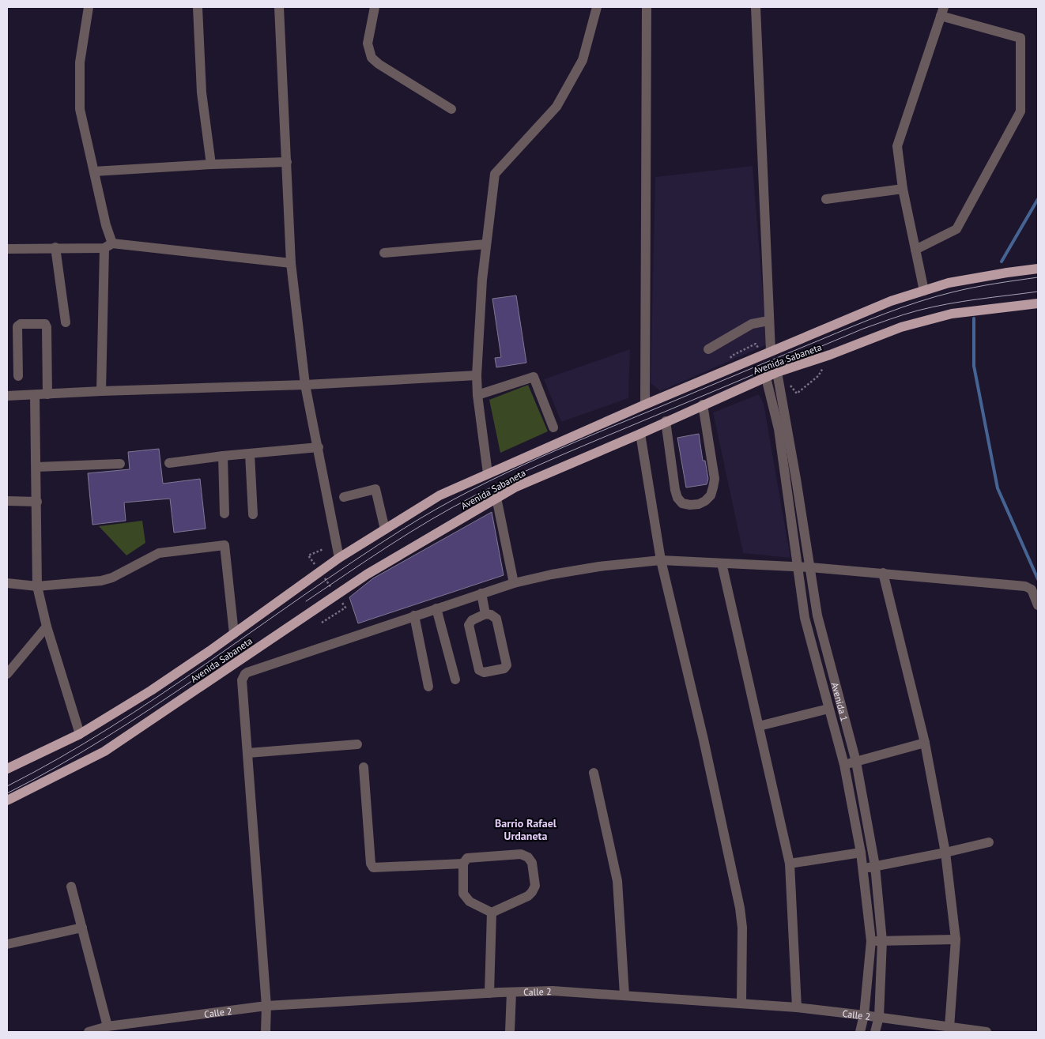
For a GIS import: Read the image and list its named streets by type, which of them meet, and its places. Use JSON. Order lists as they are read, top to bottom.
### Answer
{
  "streets": {
    "main road": ["Avenida Sabaneta"],
    "street": ["Avenida 1", "Calle 2"]
  },
  "crossings": [
    ["Avenida Sabaneta", "Avenida 1"],
    ["Avenida 1", "Calle 2"]
  ],
  "districts": ["Barrio Rafael Urdaneta"]
}
